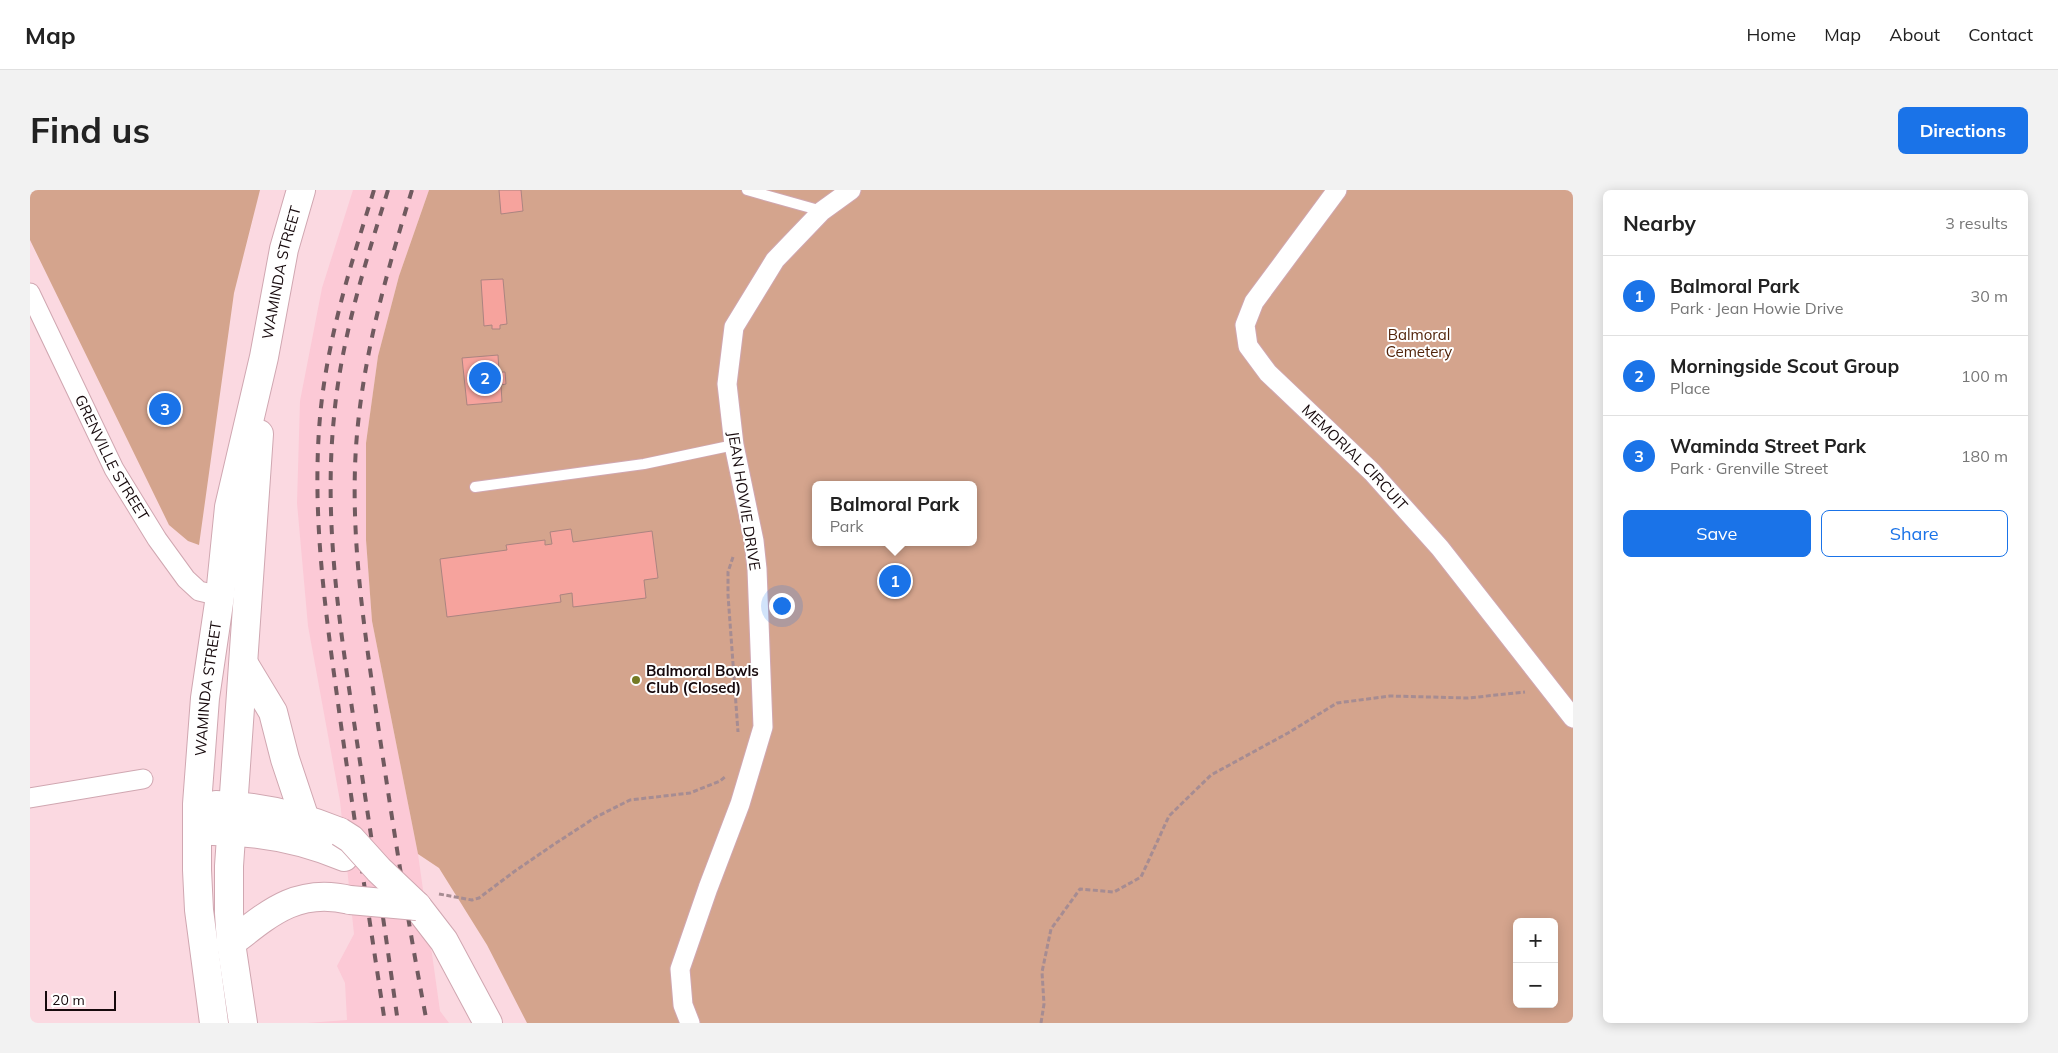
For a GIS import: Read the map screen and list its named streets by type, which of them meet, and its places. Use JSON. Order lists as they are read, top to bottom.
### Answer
{
  "streets": {
    "main road": ["WAMINDA STREET"],
    "street": ["GRENVILLE STREET", "MEMORIAL CIRCUIT", "JEAN HOWIE DRIVE"]
  },
  "crossings": [
    ["WAMINDA STREET", "GRENVILLE STREET"]
  ],
  "parks": ["Balmoral Cemetery"],
  "places": ["Balmoral Bowls Club (Closed)"],
  "scale_bar": "20 m",
  "page": {
    "header": "Map",
    "nav": [
      "Home",
      "Map",
      "About",
      "Contact"
    ],
    "buttons": [
      "Directions",
      ["Save", "Share"]
    ],
    "title": "Find us",
    "heading": ["Nearby", "3 results"],
    "list": [
      {
        "mark": "1",
        "name": "Balmoral Park",
        "note": "Park · Jean Howie Drive",
        "value": "30 m"
      },
      {
        "mark": "2",
        "name": "Morningside Scout Group",
        "note": "Place",
        "value": "100 m"
      },
      {
        "mark": "3",
        "name": "Waminda Street Park",
        "note": "Park · Grenville Street",
        "value": "180 m"
      }
    ],
    "pins": ["2", "3", "1"],
    "popup": ["Balmoral Park", "Park"],
    "map_buttons": ["+", "−"],
    "scale": "20 m"
  }
}
